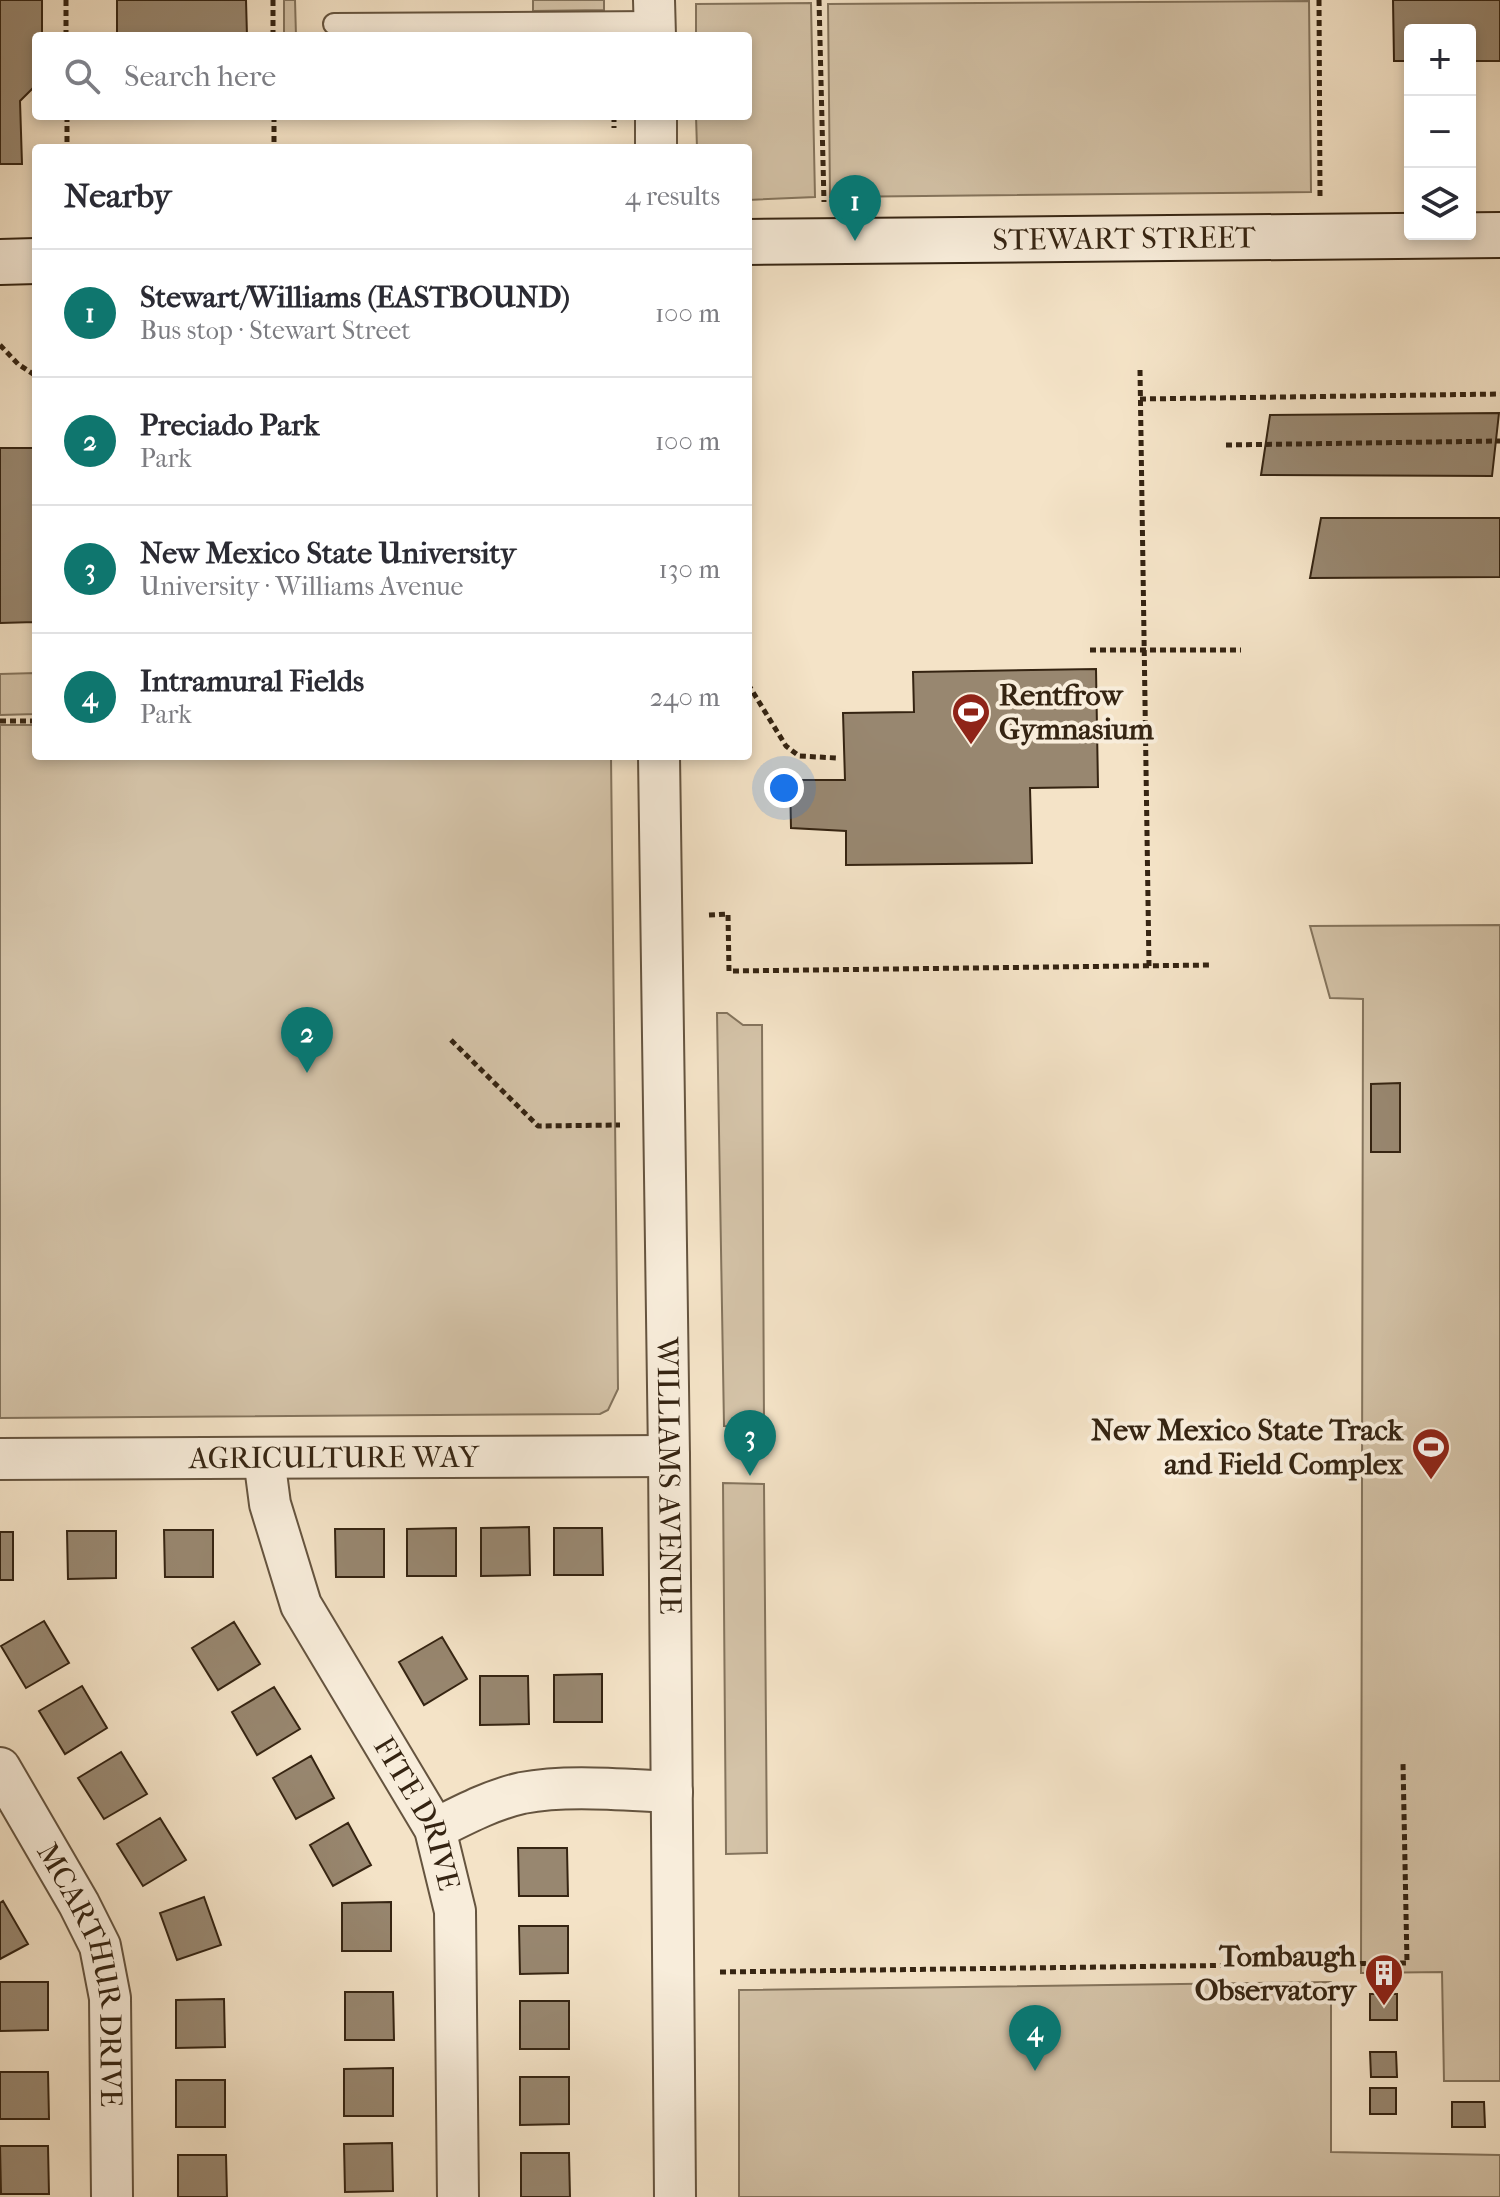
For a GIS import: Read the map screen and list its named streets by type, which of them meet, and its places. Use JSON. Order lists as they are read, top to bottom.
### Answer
{
  "streets": {
    "street": [
      "STEWART STREET",
      "AGRICULTURE WAY",
      "WILLIAMS AVENUE",
      "FITE DRIVE",
      "MCARTHUR DRIVE"
    ]
  },
  "crossings": [
    ["AGRICULTURE WAY", "WILLIAMS AVENUE"],
    ["AGRICULTURE WAY", "FITE DRIVE"]
  ],
  "places": {
    "sports": ["Rentfrow Gymnasium", "New Mexico State Track and Field Complex"],
    "building": ["Tombaugh Observatory"]
  },
  "page": {
    "map_buttons": ["+", "−"],
    "search": "Search here",
    "heading": ["Nearby", "4 results"],
    "pins": [
      "1",
      "2",
      "3",
      "4"
    ],
    "list": [
      {
        "mark": "1",
        "name": "Stewart/Williams (EASTBOUND)",
        "note": "Bus stop · Stewart Street",
        "value": "100 m"
      },
      {
        "mark": "2",
        "name": "Preciado Park",
        "note": "Park",
        "value": "100 m"
      },
      {
        "mark": "3",
        "name": "New Mexico State University",
        "note": "University · Williams Avenue",
        "value": "130 m"
      },
      {
        "mark": "4",
        "name": "Intramural Fields",
        "note": "Park",
        "value": "240 m"
      }
    ]
  }
}
